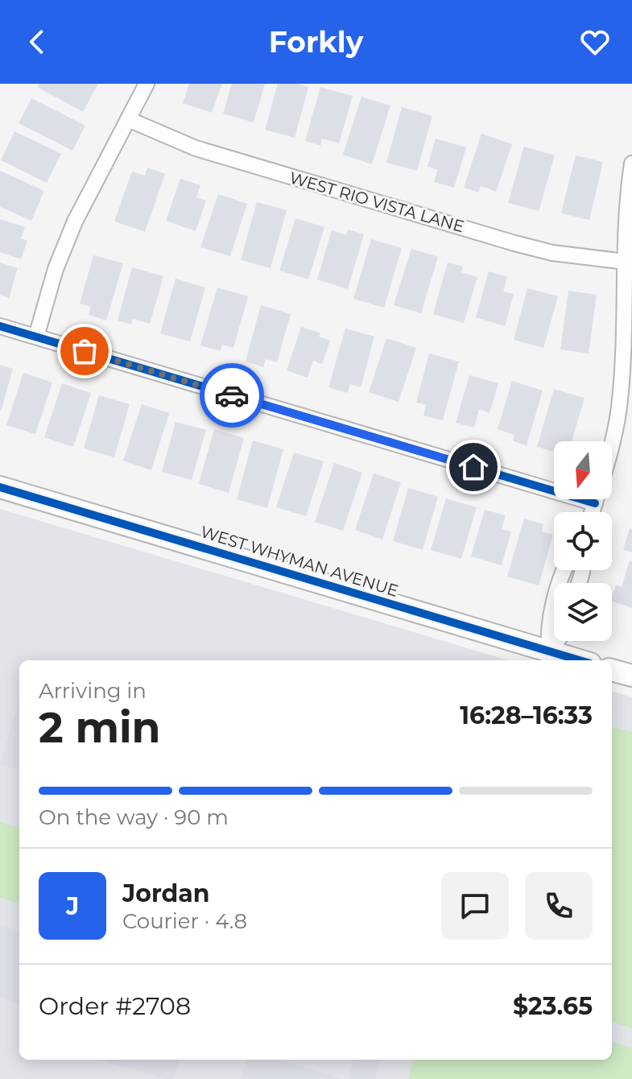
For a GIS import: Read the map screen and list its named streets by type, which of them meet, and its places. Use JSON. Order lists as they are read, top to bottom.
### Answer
{
  "streets": {
    "street": ["WEST RIO VISTA LANE", "WEST WHYMAN AVENUE"]
  },
  "north": "bottom",
  "page": {
    "header": "Forkly",
    "heading": ["2 min", "Arriving in", "16:28–16:33"],
    "panel": [
      "Jordan",
      "Courier · 4.8",
      "Order #2708",
      "$23.65"
    ],
    "bar": "On the way · 90 m",
    "round": "J"
  }
}
